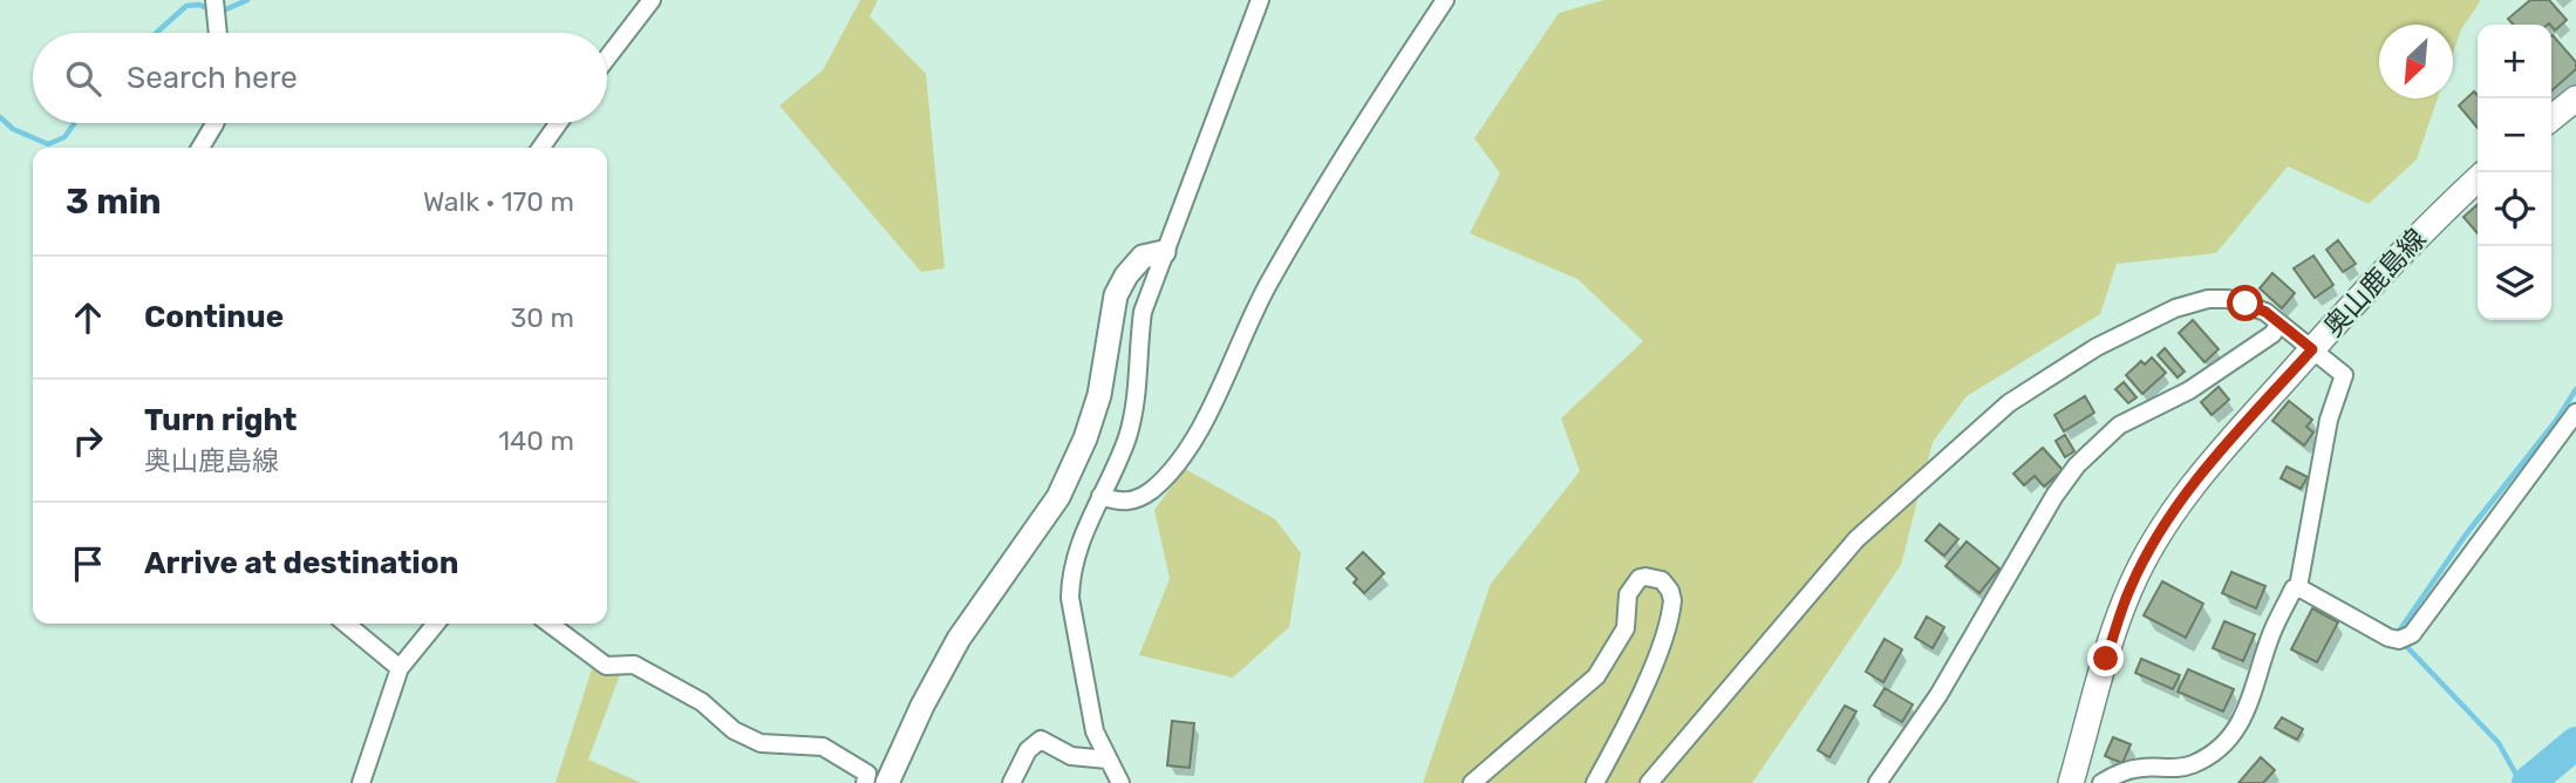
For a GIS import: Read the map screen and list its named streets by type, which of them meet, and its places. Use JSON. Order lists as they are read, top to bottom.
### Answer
{
  "streets": {
    "main road": ["奥山鹿島線"]
  },
  "north": "bottom left",
  "page": {
    "map_buttons": ["+", "−"],
    "search": "Search here",
    "heading": ["3 min", "Walk · 170 m"],
    "list": [
      ["Continue", "30 m"],
      ["Turn right", "奥山鹿島線", "140 m"],
      "Arrive at destination"
    ]
  }
}
